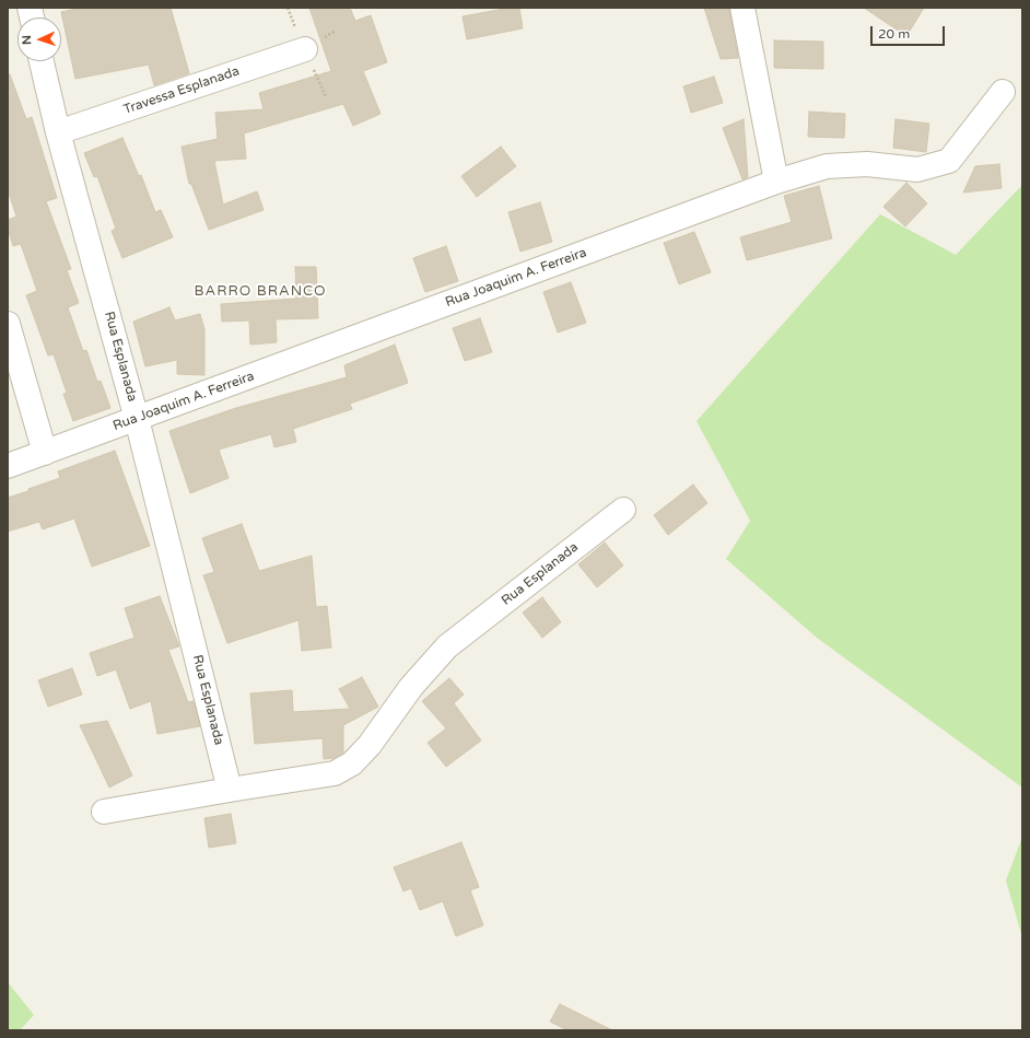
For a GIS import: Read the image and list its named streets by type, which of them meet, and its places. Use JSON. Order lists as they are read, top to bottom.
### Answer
{
  "streets": {
    "street": ["Travessa Esplanada", "Rua Joaquim A. Ferreira", "Rua Esplanada"]
  },
  "crossings": [
    ["Travessa Esplanada", "Rua Esplanada"],
    ["Rua Joaquim A. Ferreira", "Rua Esplanada"]
  ],
  "districts": ["BARRO BRANCO"],
  "scale_bar": "20 m",
  "north": "left"
}
